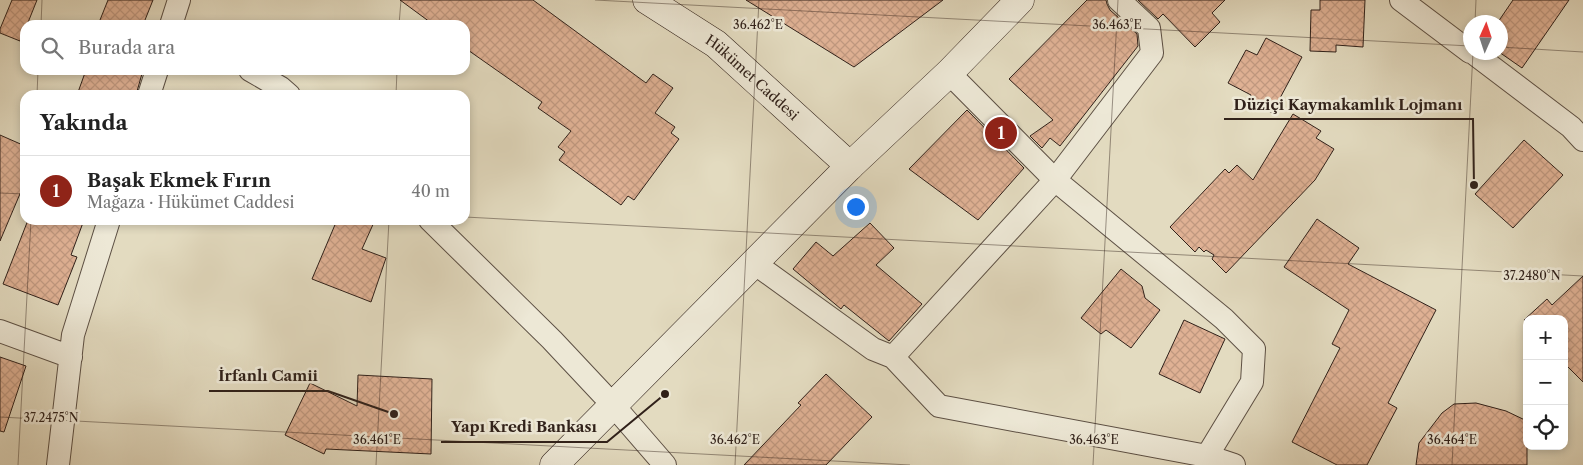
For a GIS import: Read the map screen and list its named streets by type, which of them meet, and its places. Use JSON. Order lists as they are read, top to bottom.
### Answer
{
  "streets": {
    "main road": ["Hükümet Caddesi"]
  },
  "places": ["Düziçi Kaymakamlık Lojmanı", "Yapı Kredi Bankası", "İrfanlı Camii"],
  "north": "top",
  "page": {
    "search": "Burada ara",
    "heading": "Yakında",
    "pins": "1",
    "list": [
      {
        "mark": "1",
        "name": "Başak Ekmek Fırın",
        "note": "Mağaza · Hükümet Caddesi",
        "value": "40 m"
      }
    ],
    "map_buttons": ["+", "−"]
  },
  "coordinates": [
    "36.462°E",
    "36.463°E",
    "37.2480°N",
    "37.2475°N",
    "36.461°E",
    "36.464°E"
  ]
}
